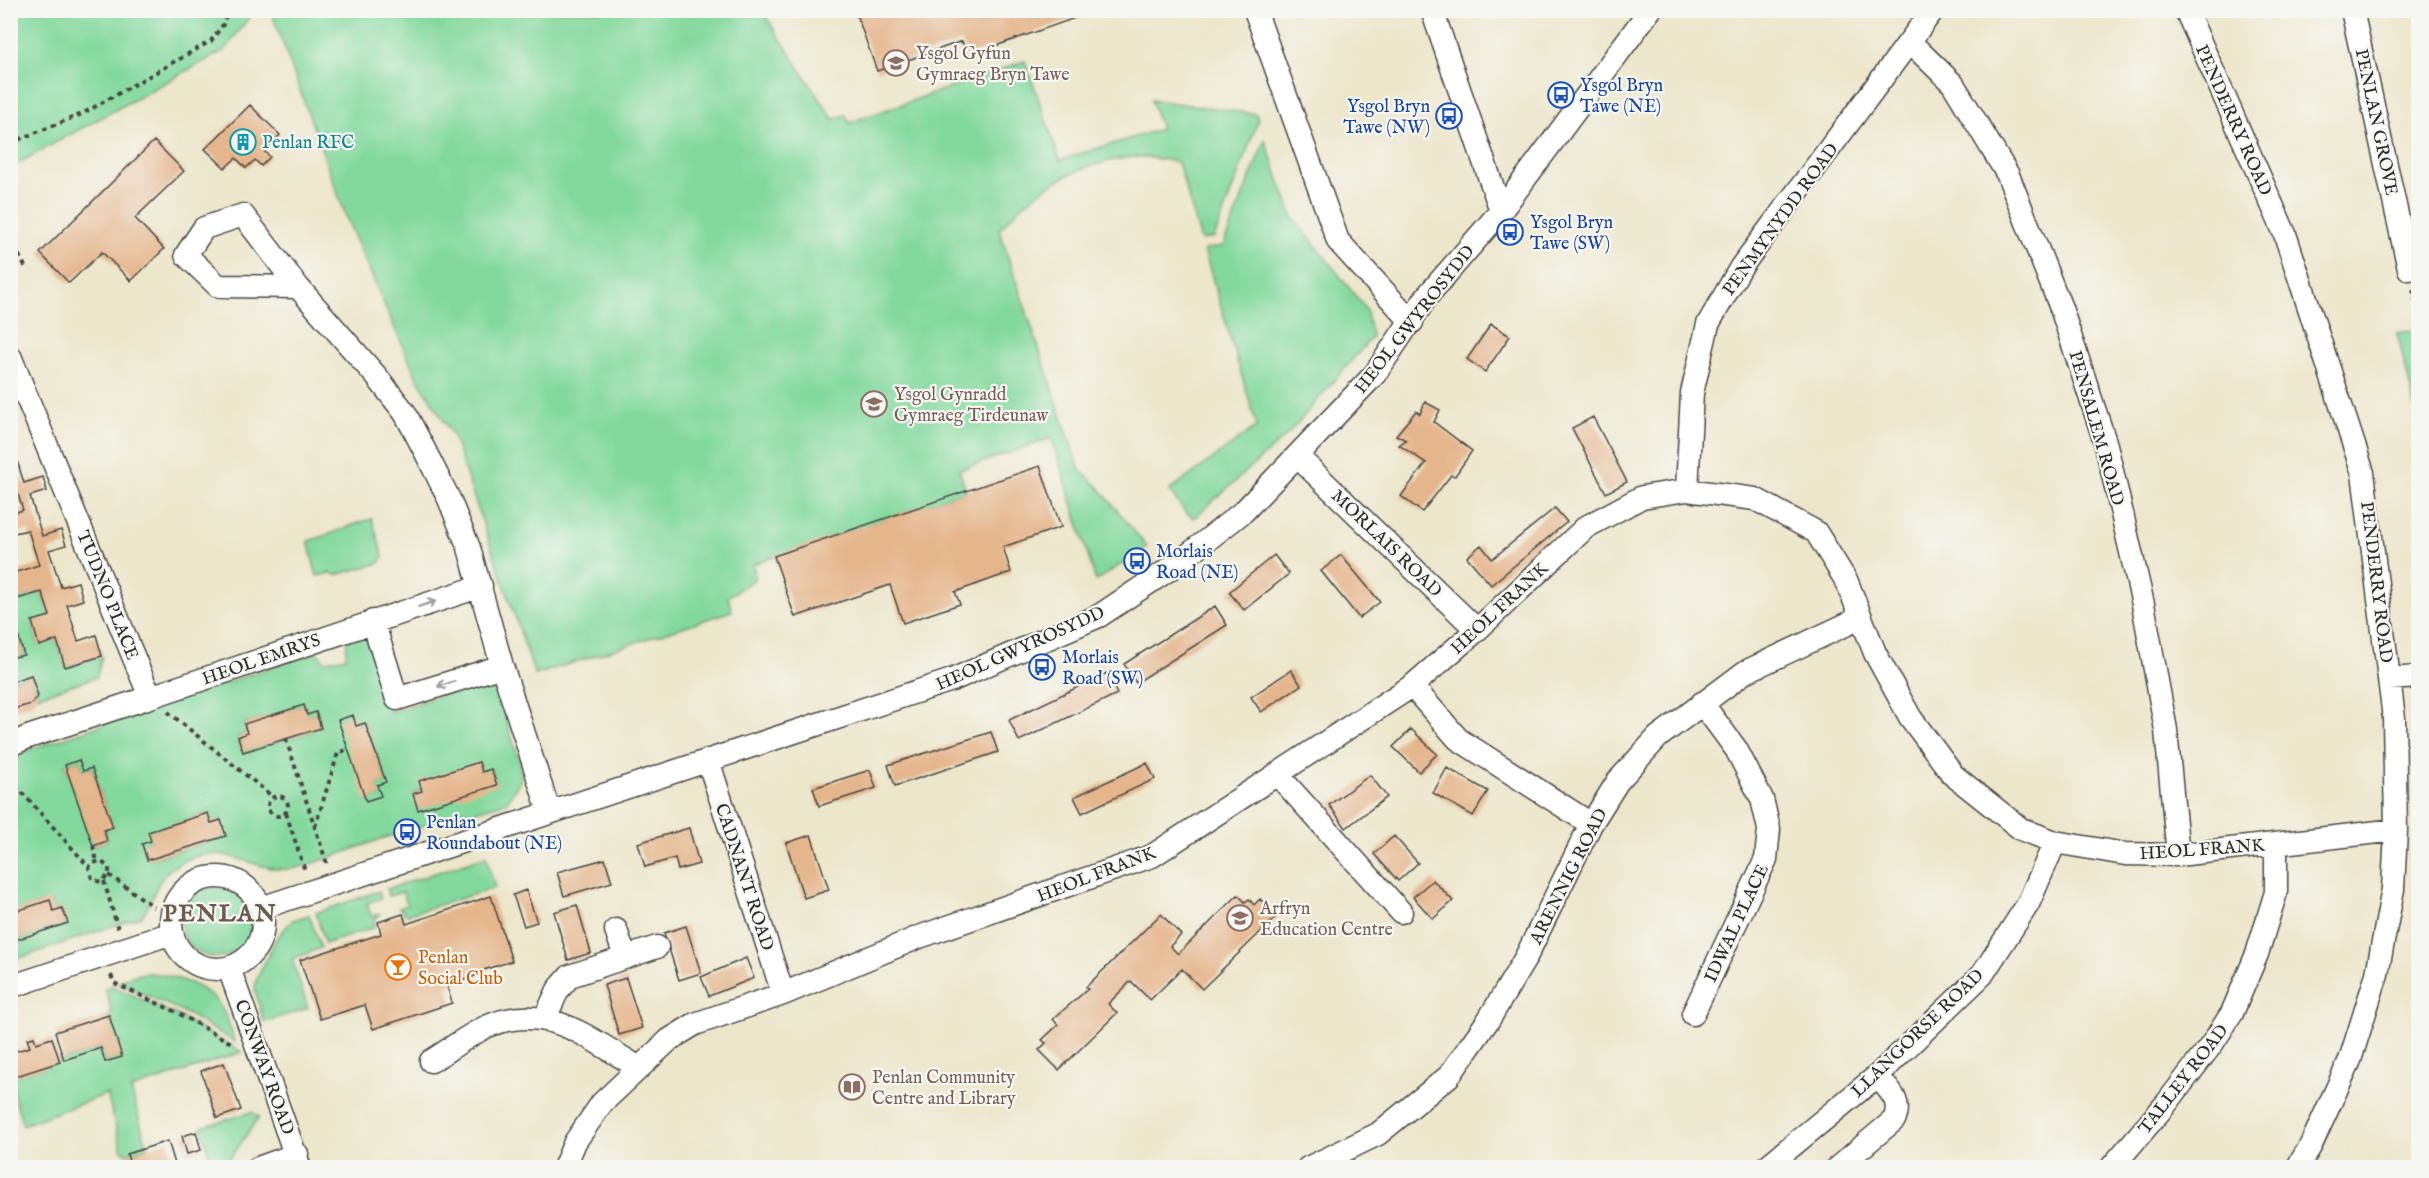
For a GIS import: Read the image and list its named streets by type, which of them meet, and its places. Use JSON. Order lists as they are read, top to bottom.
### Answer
{
  "streets": {
    "street": [
      "PENDERRY ROAD",
      "PENLAN GROVE",
      "PENMYNYDD ROAD",
      "HEOL GWYROSYDD",
      "PENSALEM ROAD",
      "MORLAIS ROAD",
      "TUDNO PLACE",
      "HEOL FRANK",
      "HEOL EMRYS",
      "ARENNIG ROAD",
      "CADNANT ROAD",
      "IDWAL PLACE",
      "LLANGORSE ROAD",
      "CONWAY ROAD",
      "TALLEY ROAD"
    ]
  },
  "crossings": [
    ["PENDERRY ROAD", "HEOL FRANK"],
    ["PENMYNYDD ROAD", "PENSALEM ROAD"],
    ["PENMYNYDD ROAD", "HEOL FRANK"],
    ["HEOL GWYROSYDD", "MORLAIS ROAD"],
    ["HEOL GWYROSYDD", "CADNANT ROAD"],
    ["HEOL GWYROSYDD", "CONWAY ROAD"],
    ["PENSALEM ROAD", "HEOL FRANK"],
    ["MORLAIS ROAD", "HEOL FRANK"],
    ["TUDNO PLACE", "HEOL EMRYS"],
    ["HEOL FRANK", "ARENNIG ROAD"],
    ["HEOL FRANK", "CADNANT ROAD"],
    ["HEOL FRANK", "LLANGORSE ROAD"],
    ["HEOL FRANK", "TALLEY ROAD"],
    ["ARENNIG ROAD", "IDWAL PLACE"]
  ],
  "districts": ["PENLAN"],
  "places": {
    "school or university": ["Ysgol Gyfun Gymraeg Bryn Tawe", "Ysgol Gynradd Gymraeg Tirdeunaw", "Arfryn Education Centre"],
    "bus stop": [
      "Ysgol Bryn Tawe (NE)",
      "Ysgol Bryn Tawe (NW)",
      "Ysgol Bryn Tawe (SW)",
      "Morlais Road (NE)",
      "Morlais Road (SW)",
      "Penlan Roundabout (NE)"
    ],
    "building": ["Penlan RFC"],
    "bar": ["Penlan Social Club"],
    "library": ["Penlan Community Centre and Library"]
  }
}
